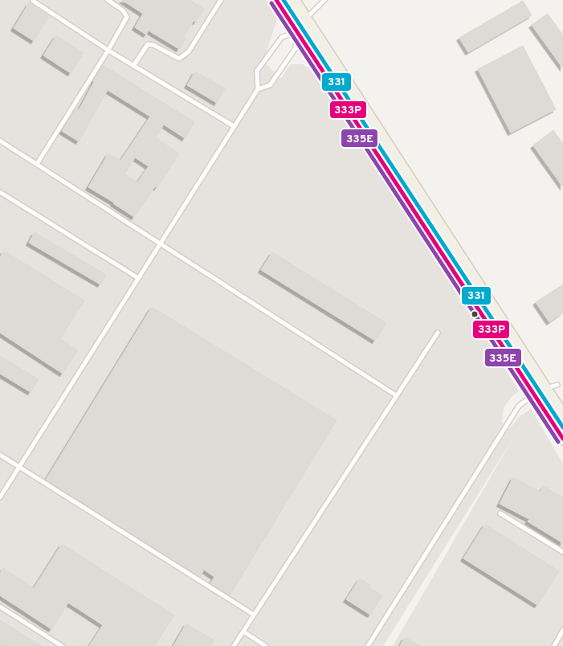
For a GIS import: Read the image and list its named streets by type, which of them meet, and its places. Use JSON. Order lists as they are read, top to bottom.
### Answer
{
  "lines": ["transit line 333P", "transit line 331", "transit line 335E"]
}
